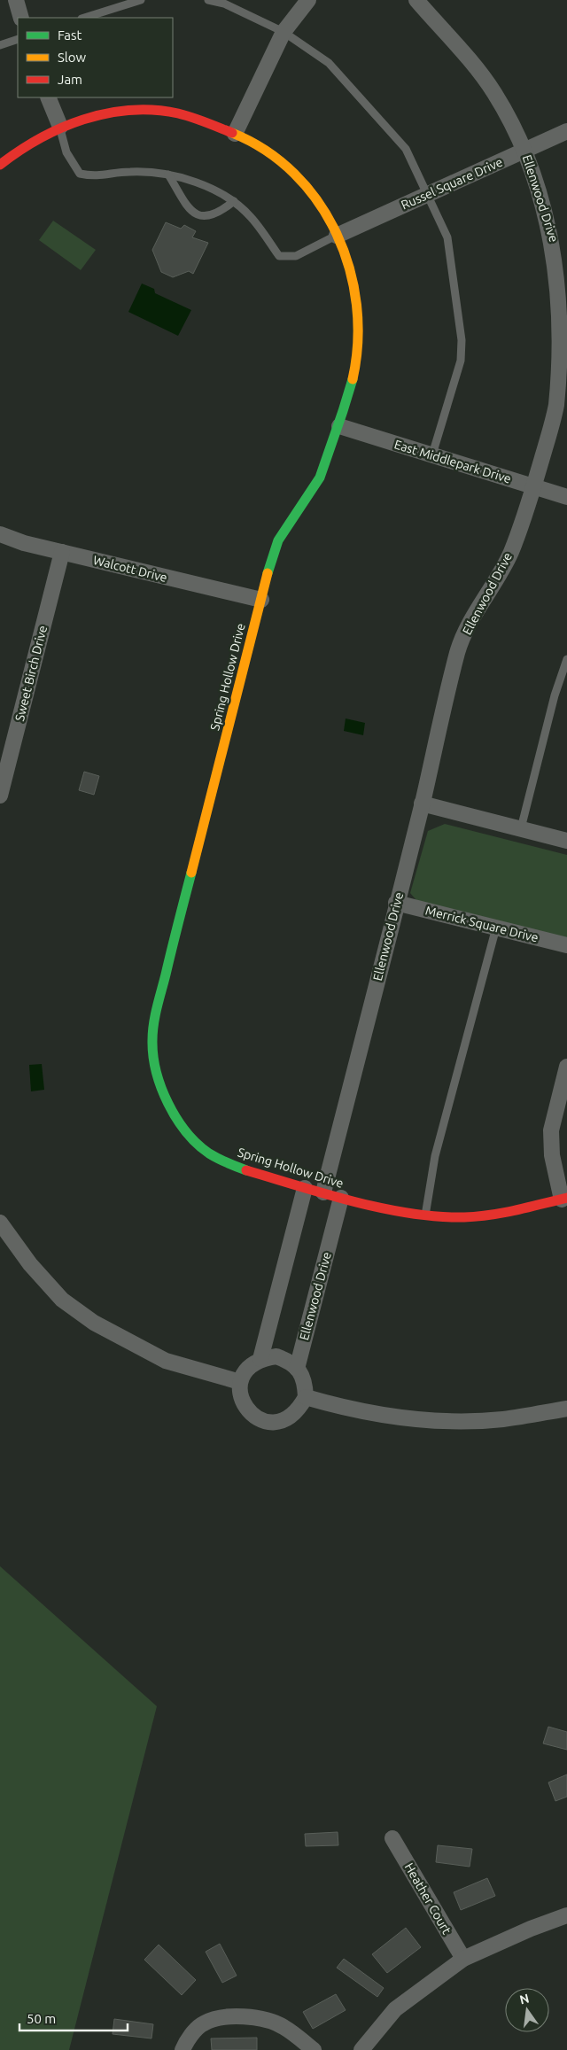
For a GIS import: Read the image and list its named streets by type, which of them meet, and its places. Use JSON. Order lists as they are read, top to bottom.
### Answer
{
  "streets": {
    "street": [
      "Russel Square Drive",
      "Ellenwood Drive",
      "East Middlepark Drive",
      "Walcott Drive",
      "Sweet Birch Drive",
      "Spring Hollow Drive",
      "Merrick Square Drive",
      "Heather Court"
    ]
  },
  "crossings": [
    ["Russel Square Drive", "Ellenwood Drive"],
    ["Russel Square Drive", "Spring Hollow Drive"],
    ["Ellenwood Drive", "East Middlepark Drive"],
    ["Ellenwood Drive", "Spring Hollow Drive"],
    ["Ellenwood Drive", "Merrick Square Drive"],
    ["East Middlepark Drive", "Spring Hollow Drive"],
    ["Walcott Drive", "Sweet Birch Drive"],
    ["Walcott Drive", "Spring Hollow Drive"]
  ],
  "legend": ["Fast", "Slow", "Jam"],
  "scale_bar": "50 m",
  "north": "top"
}
